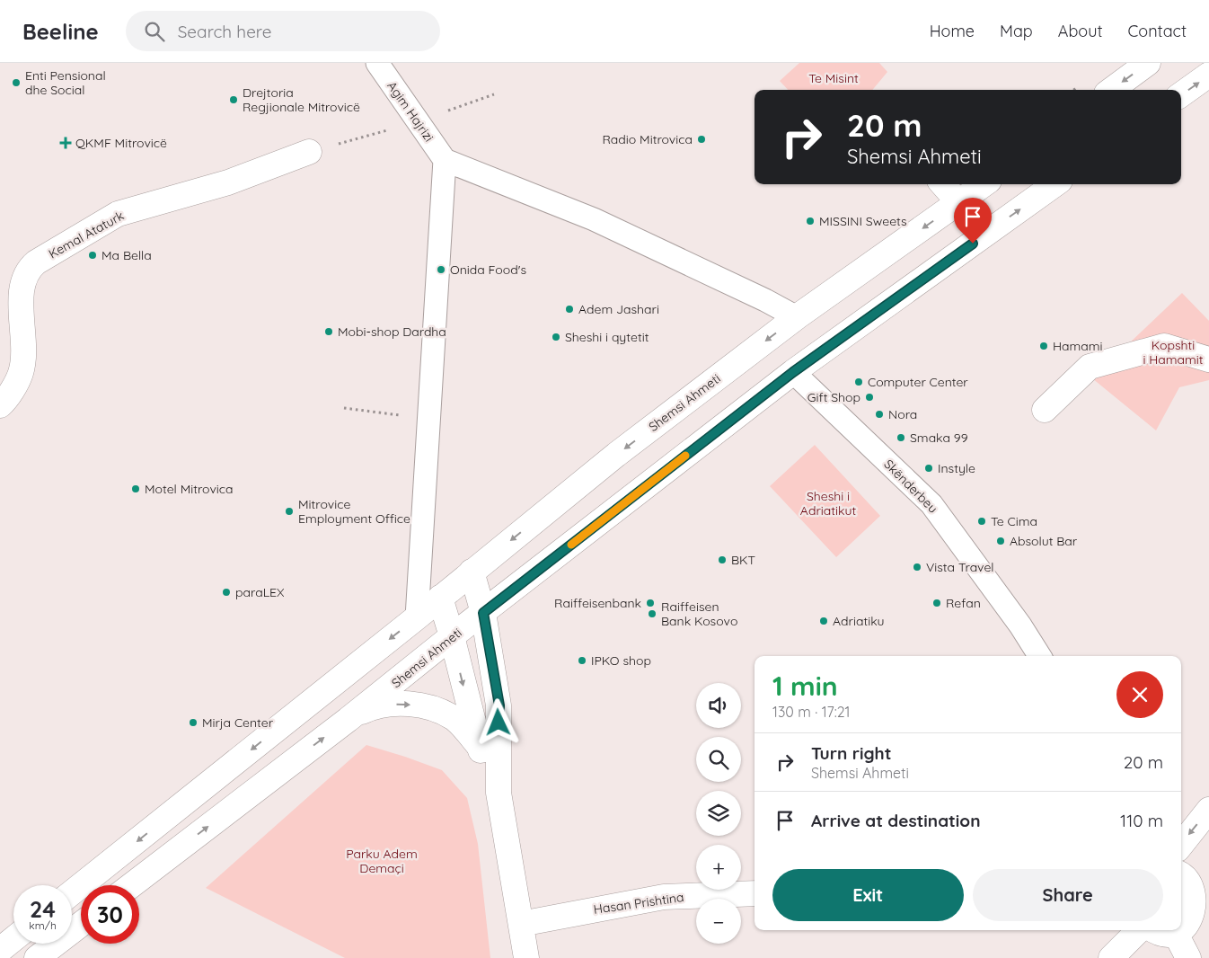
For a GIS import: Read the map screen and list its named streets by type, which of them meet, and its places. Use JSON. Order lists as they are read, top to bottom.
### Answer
{
  "streets": {
    "main road": ["Kemal Ataturk", "Shemsi Ahmeti", "Hasan Prishtina"],
    "street": ["Agim Hajrizi", "Skënderbeu"]
  },
  "crossings": [
    ["Shemsi Ahmeti", "Skënderbeu"]
  ],
  "parks": [
    "Te Misint",
    "Kopshti i Hamamit",
    "Sheshi i Adriatikut",
    "Parku Adem Demaçi"
  ],
  "places": {
    "other": [
      "Enti Pensional dhe Social",
      "Drejtoria Regjionale Mitrovicë",
      "Radio Mitrovica",
      "MISSINI Sweets",
      "Ma Bella",
      "Onida Food's",
      "Adem Jashari",
      "Mobi-shop Dardha",
      "Sheshi i qytetit",
      "Hamami",
      "Computer Center",
      "Gift Shop",
      "Nora",
      "Smaka 99",
      "Instyle",
      "Motel Mitrovica",
      "Mitrovice Employment Office",
      "Te Cima",
      "Absolut Bar",
      "BKT",
      "Vista Travel",
      "paraLEX",
      "Raiffeisenbank",
      "Refan",
      "Raiffeisen Bank Kosovo",
      "Adriatiku",
      "IPKO shop",
      "Mirja Center"
    ],
    "health": ["QKMF Mitrovicë"]
  },
  "page": {
    "header": "Beeline",
    "search": "Search here",
    "nav": [
      "Home",
      "Map",
      "About",
      "Contact"
    ],
    "turn": ["20 m", "Shemsi Ahmeti"],
    "heading": ["1 min", "130 m · 17:21"],
    "map_buttons": ["+", "−"],
    "list": [
      {
        "name": "Turn right",
        "note": "Shemsi Ahmeti",
        "value": "20 m"
      },
      {
        "name": "Arrive at destination",
        "value": "110 m"
      }
    ],
    "buttons": ["Exit", "Share"],
    "speed": "24 km/h",
    "limit": "30"
  }
}
